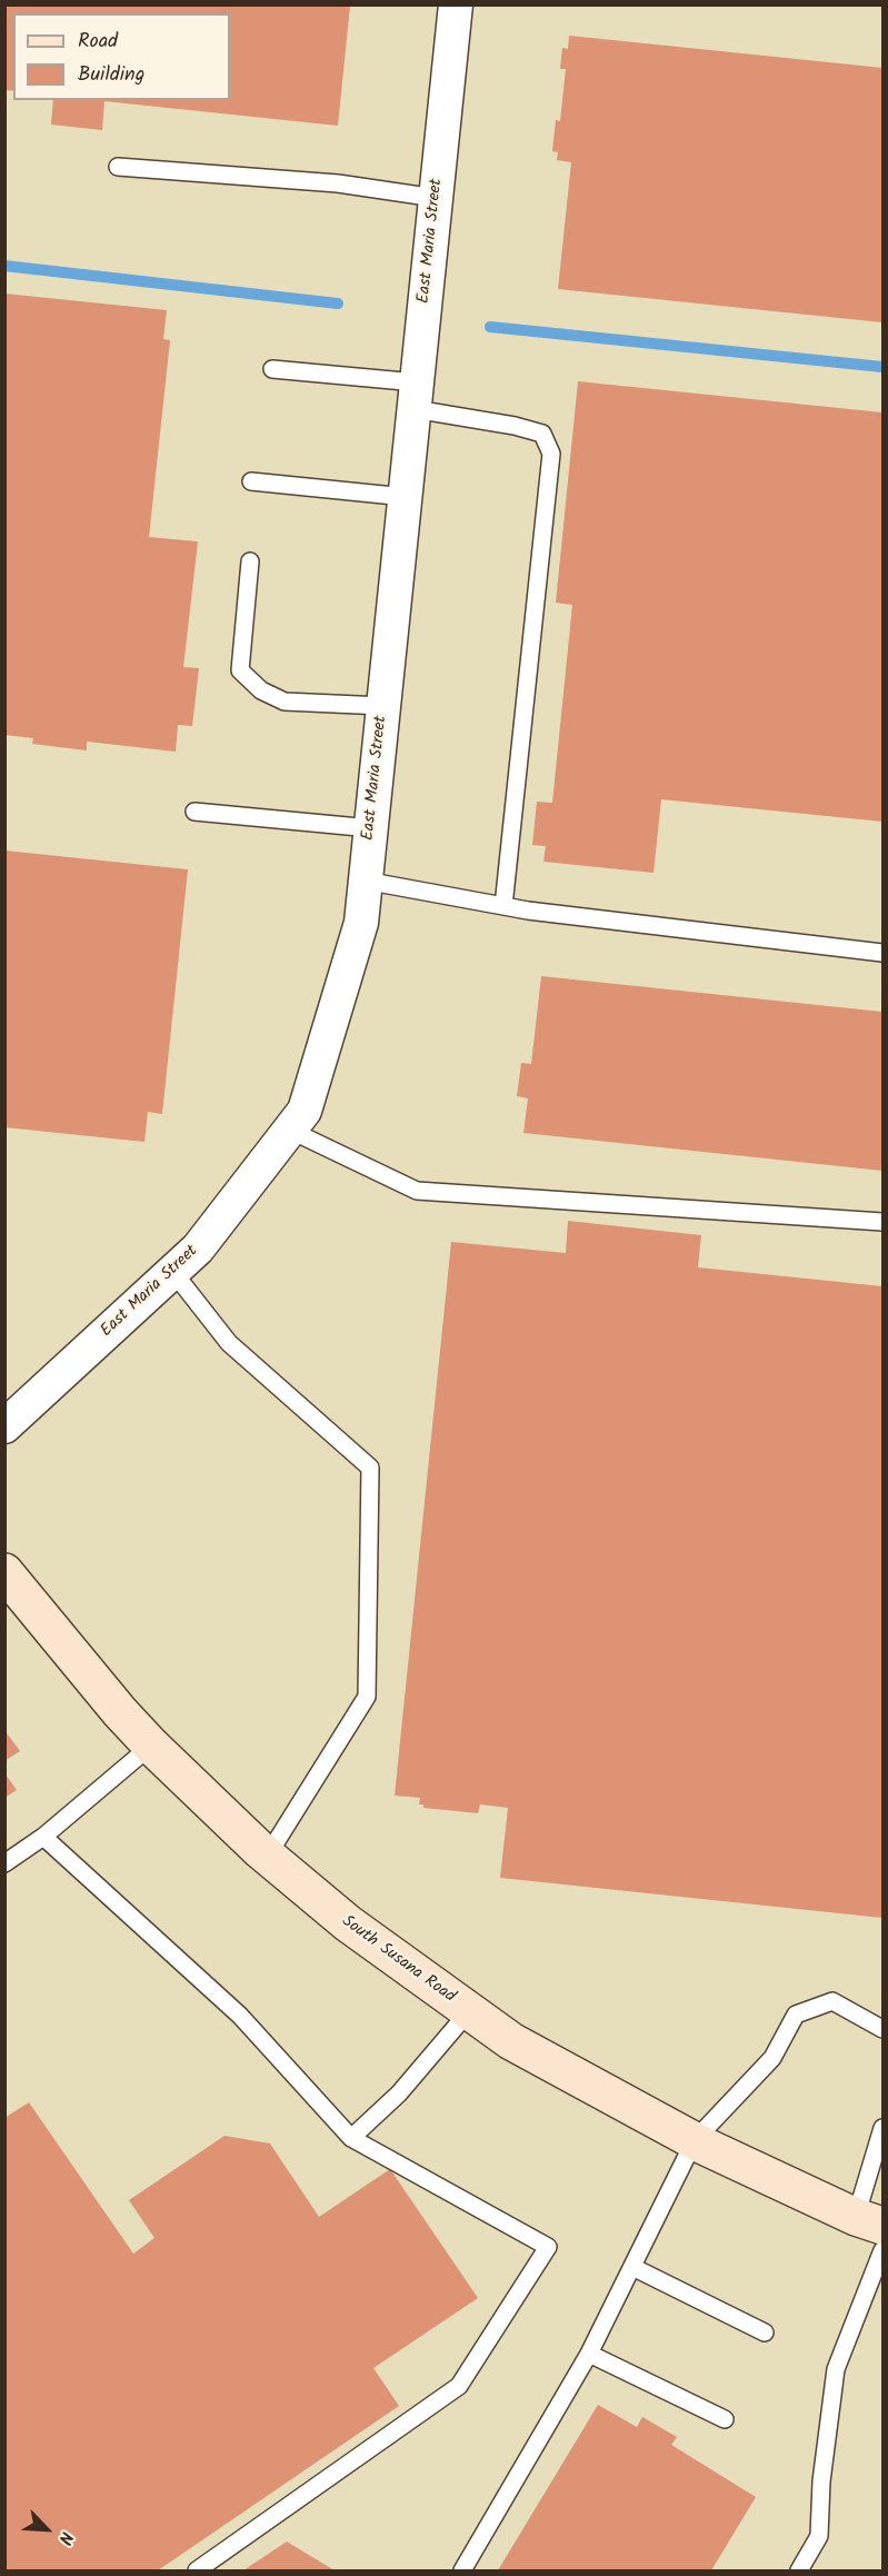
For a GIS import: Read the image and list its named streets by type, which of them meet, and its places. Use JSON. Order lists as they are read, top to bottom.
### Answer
{
  "streets": {
    "street": ["East Maria Street", "South Susana Road"]
  },
  "legend": ["Road", "Building"],
  "north": "bottom right"
}
